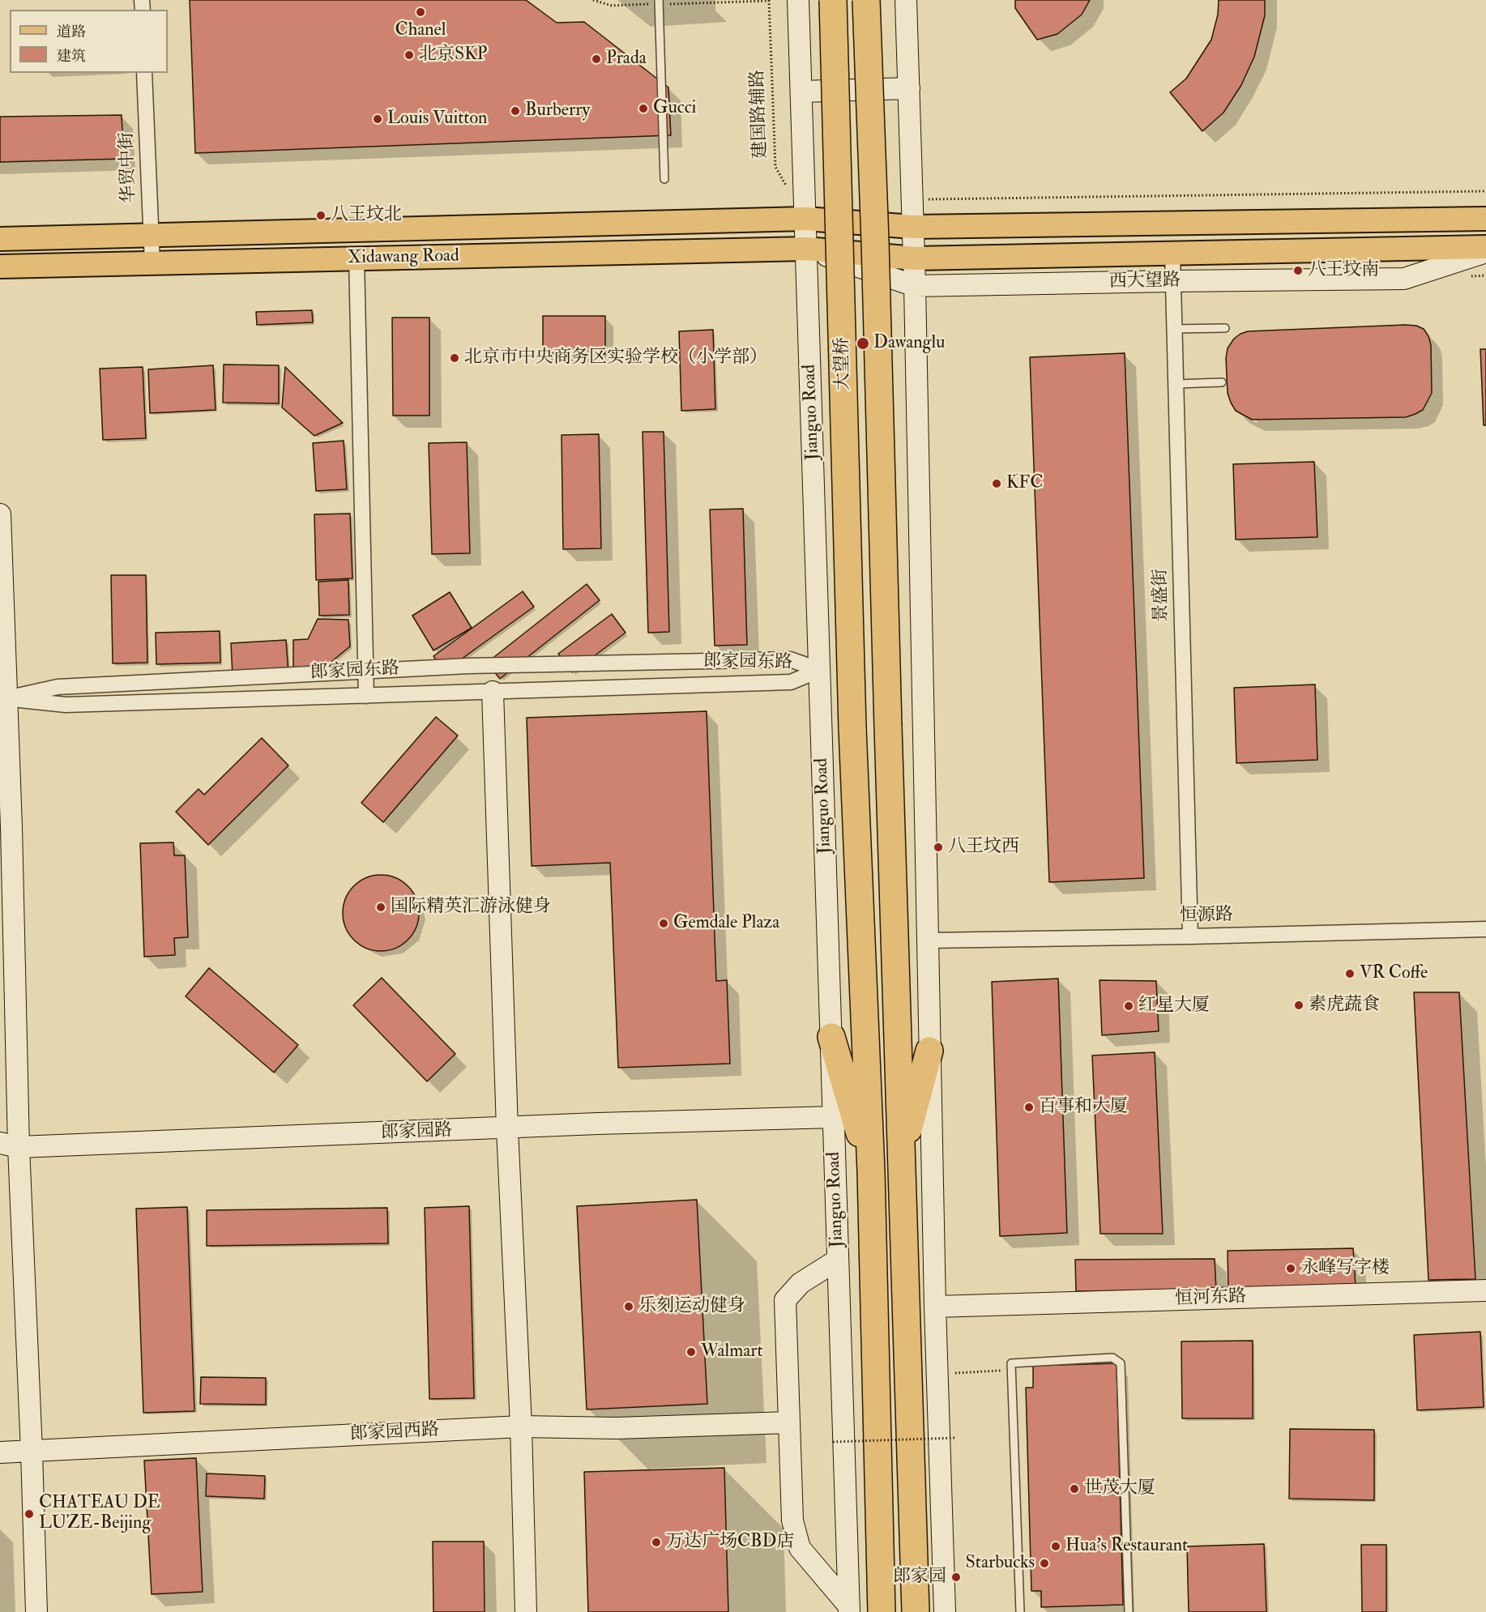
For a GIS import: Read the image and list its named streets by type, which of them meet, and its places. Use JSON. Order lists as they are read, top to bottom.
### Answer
{
  "streets": {
    "highway": ["大望桥", "Jianguo Road"],
    "main road": ["Xidawang Road", "西大望路"],
    "street": [
      "华贸中街",
      "景盛街",
      "郎家园东路",
      "恒源路",
      "郎家园路",
      "恒河东路",
      "郎家园西路"
    ],
    "path": ["建国路辅路"]
  },
  "crossings": [
    ["华贸中街", "Xidawang Road"],
    ["Xidawang Road", "西大望路"],
    ["Xidawang Road", "Jianguo Road"],
    ["西大望路", "Jianguo Road"],
    ["西大望路", "景盛街"],
    ["大望桥", "Jianguo Road"],
    ["Jianguo Road", "郎家园东路"],
    ["Jianguo Road", "郎家园路"],
    ["景盛街", "恒源路"]
  ],
  "places": [
    "Chanel",
    "北京SKP",
    "Prada",
    "Gucci",
    "Burberry",
    "Louis Vuitton",
    "八王坟北",
    "八王坟南",
    "Dawanglu",
    "北京市中央商务区实验学校（小学部）",
    "KFC",
    "八王坟西",
    "国际精英汇游泳健身",
    "Gemdale Plaza",
    "VR Coffe",
    "素虎蔬食",
    "红星大厦",
    "百事和大厦",
    "永峰写字楼",
    "乐刻运动健身",
    "Walmart",
    "世茂大厦",
    "CHATEAU DE LUZE-Beijing",
    "万达广场CBD店",
    "Hua's Restaurant",
    "Starbucks",
    "郎家园"
  ],
  "legend": ["道路", "建筑"]
}
